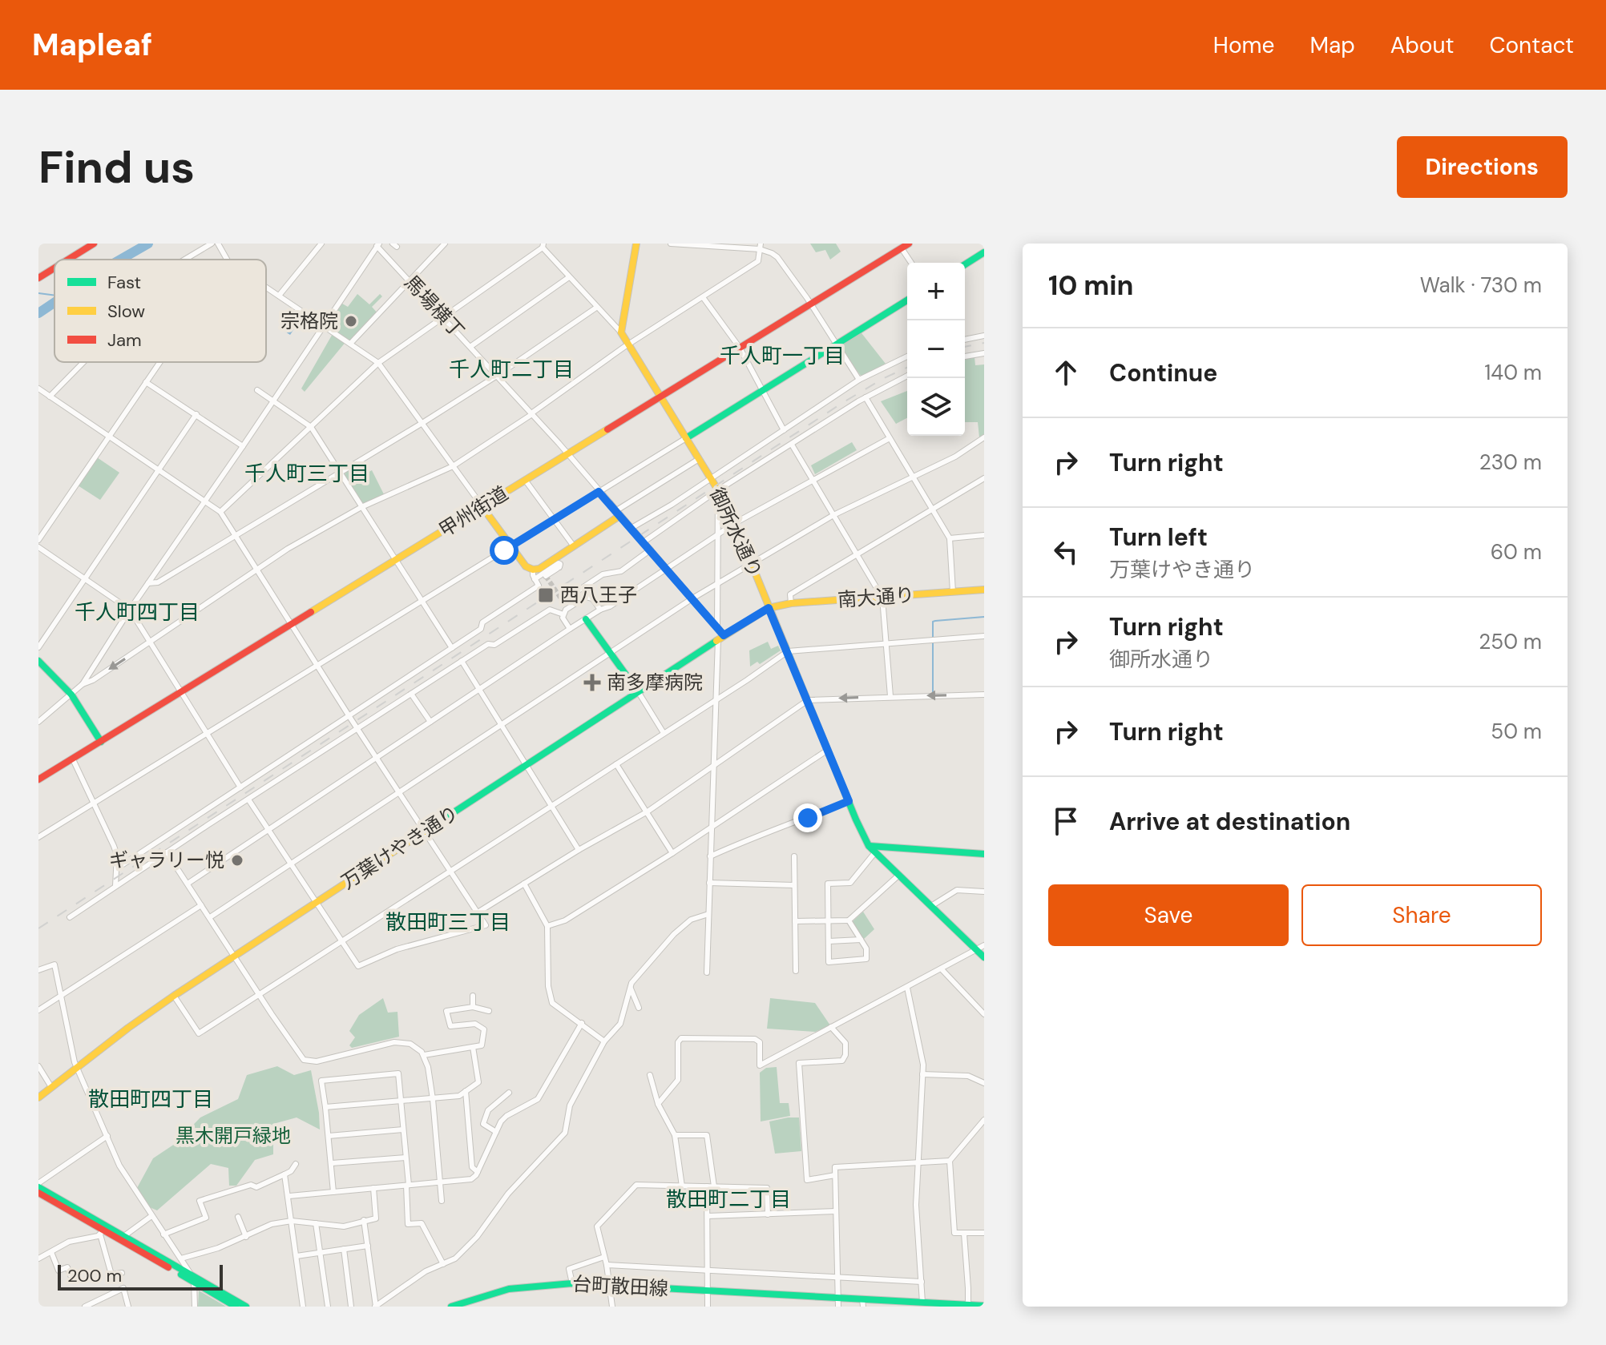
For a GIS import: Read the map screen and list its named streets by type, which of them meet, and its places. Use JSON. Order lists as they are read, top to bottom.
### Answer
{
  "streets": {
    "main road": [
      "甲州街道",
      "御所水通り",
      "南大通り",
      "万葉けやき通り",
      "台町散田線"
    ],
    "street": ["馬場横丁"]
  },
  "crossings": [
    ["馬場横丁", "甲州街道"],
    ["馬場横丁", "万葉けやき通り"],
    ["甲州街道", "御所水通り"],
    ["御所水通り", "南大通り"],
    ["御所水通り", "万葉けやき通り"],
    ["南大通り", "万葉けやき通り"]
  ],
  "districts": [
    "千人町一丁目",
    "千人町二丁目",
    "千人町三丁目",
    "千人町四丁目",
    "散田町三丁目",
    "散田町四丁目",
    "散田町二丁目"
  ],
  "parks": ["黒木開戸緑地"],
  "places": {
    "other": ["宗格院", "ギャラリー悦"],
    "transit": ["西八王子"],
    "health": ["南多摩病院"]
  },
  "legend": ["Fast", "Slow", "Jam"],
  "scale_bar": "200 m",
  "page": {
    "header": "Mapleaf",
    "nav": [
      "Home",
      "Map",
      "About",
      "Contact"
    ],
    "buttons": [
      "Directions",
      ["Save", "Share"]
    ],
    "title": "Find us",
    "heading": ["10 min", "Walk · 730 m"],
    "map_buttons": ["+", "−"],
    "list": [
      ["Continue", "140 m"],
      ["Turn right", "230 m"],
      ["Turn left", "万葉けやき通り", "60 m"],
      ["Turn right", "御所水通り", "250 m"],
      ["Turn right", "50 m"],
      "Arrive at destination"
    ],
    "scale": "200 m"
  }
}
